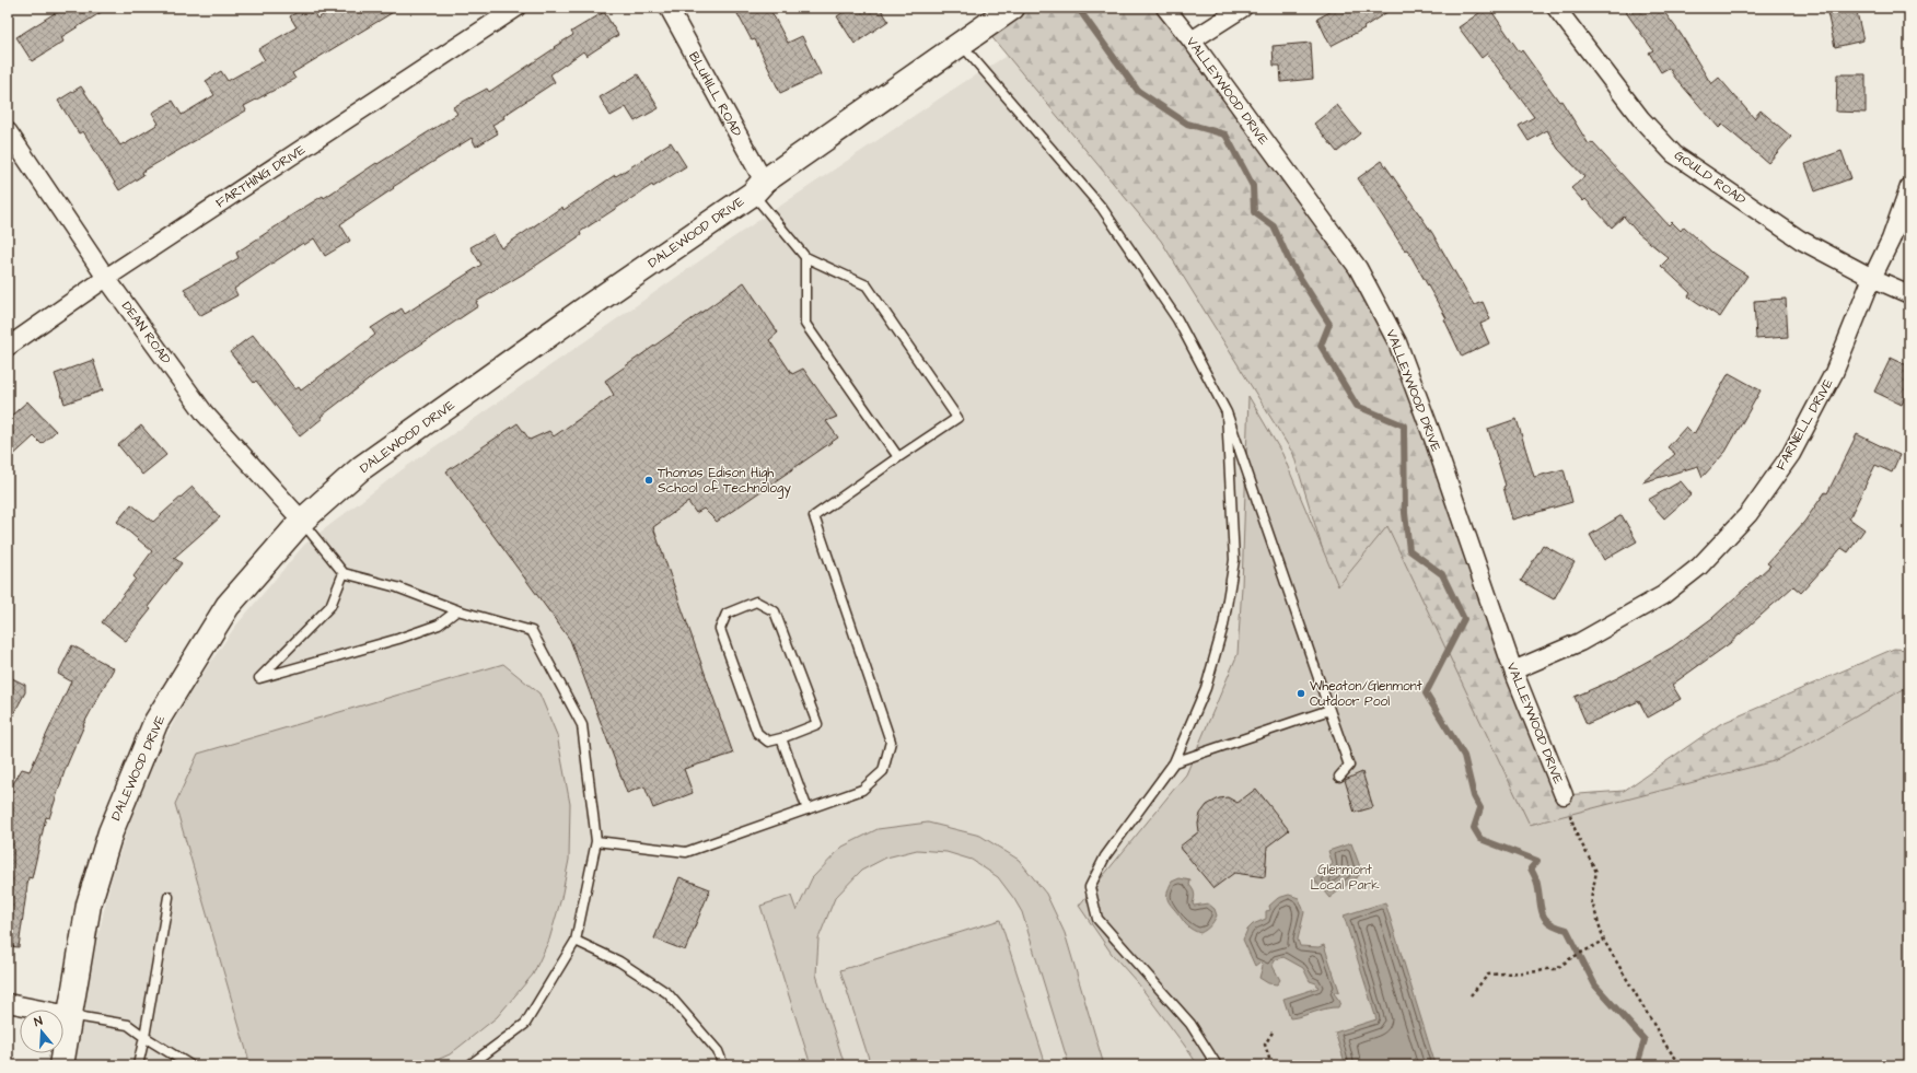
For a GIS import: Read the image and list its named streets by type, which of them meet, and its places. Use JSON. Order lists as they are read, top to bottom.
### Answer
{
  "streets": {
    "street": [
      "VALLEYWOOD DRIVE",
      "BLUHILL ROAD",
      "FARTHING DRIVE",
      "GOULD ROAD",
      "DALEWOOD DRIVE",
      "DEAN ROAD",
      "FARNELL DRIVE"
    ]
  },
  "crossings": [
    ["VALLEYWOOD DRIVE", "FARNELL DRIVE"],
    ["BLUHILL ROAD", "DALEWOOD DRIVE"],
    ["FARTHING DRIVE", "DEAN ROAD"],
    ["GOULD ROAD", "FARNELL DRIVE"],
    ["DALEWOOD DRIVE", "DEAN ROAD"]
  ],
  "parks": ["Glenmont Local Park"],
  "places": ["Thomas Edison High School of Technology", "Wheaton/Glenmont Outdoor Pool"],
  "north": "top"
}
